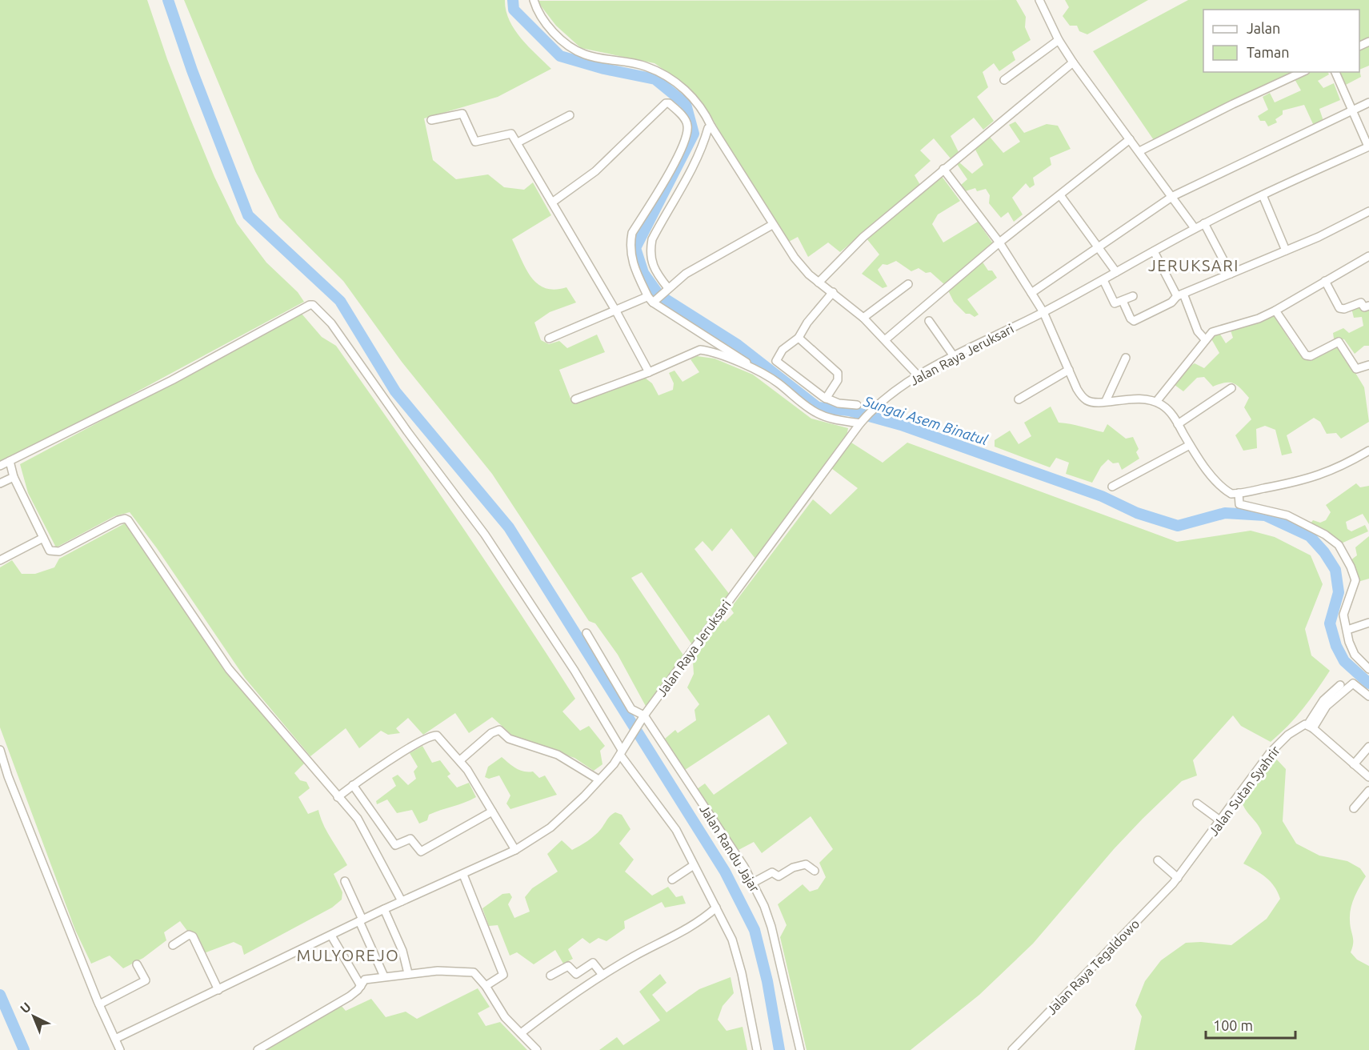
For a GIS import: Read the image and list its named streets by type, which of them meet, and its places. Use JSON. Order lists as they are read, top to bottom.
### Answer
{
  "streets": {
    "street": [
      "Jalan Raya Jeruksari",
      "Jalan Sutan Syahrir",
      "Jalan Randu Jajar",
      "Jalan Raya Tegaldowo"
    ]
  },
  "crossings": [
    ["Jalan Raya Jeruksari", "Jalan Randu Jajar"],
    ["Jalan Sutan Syahrir", "Jalan Raya Tegaldowo"]
  ],
  "districts": ["JERUKSARI", "MULYOREJO"],
  "water": ["Sungai Asem Binatul"],
  "legend": ["Jalan", "Taman"],
  "scale_bar": "100 m",
  "north": "top left"
}
